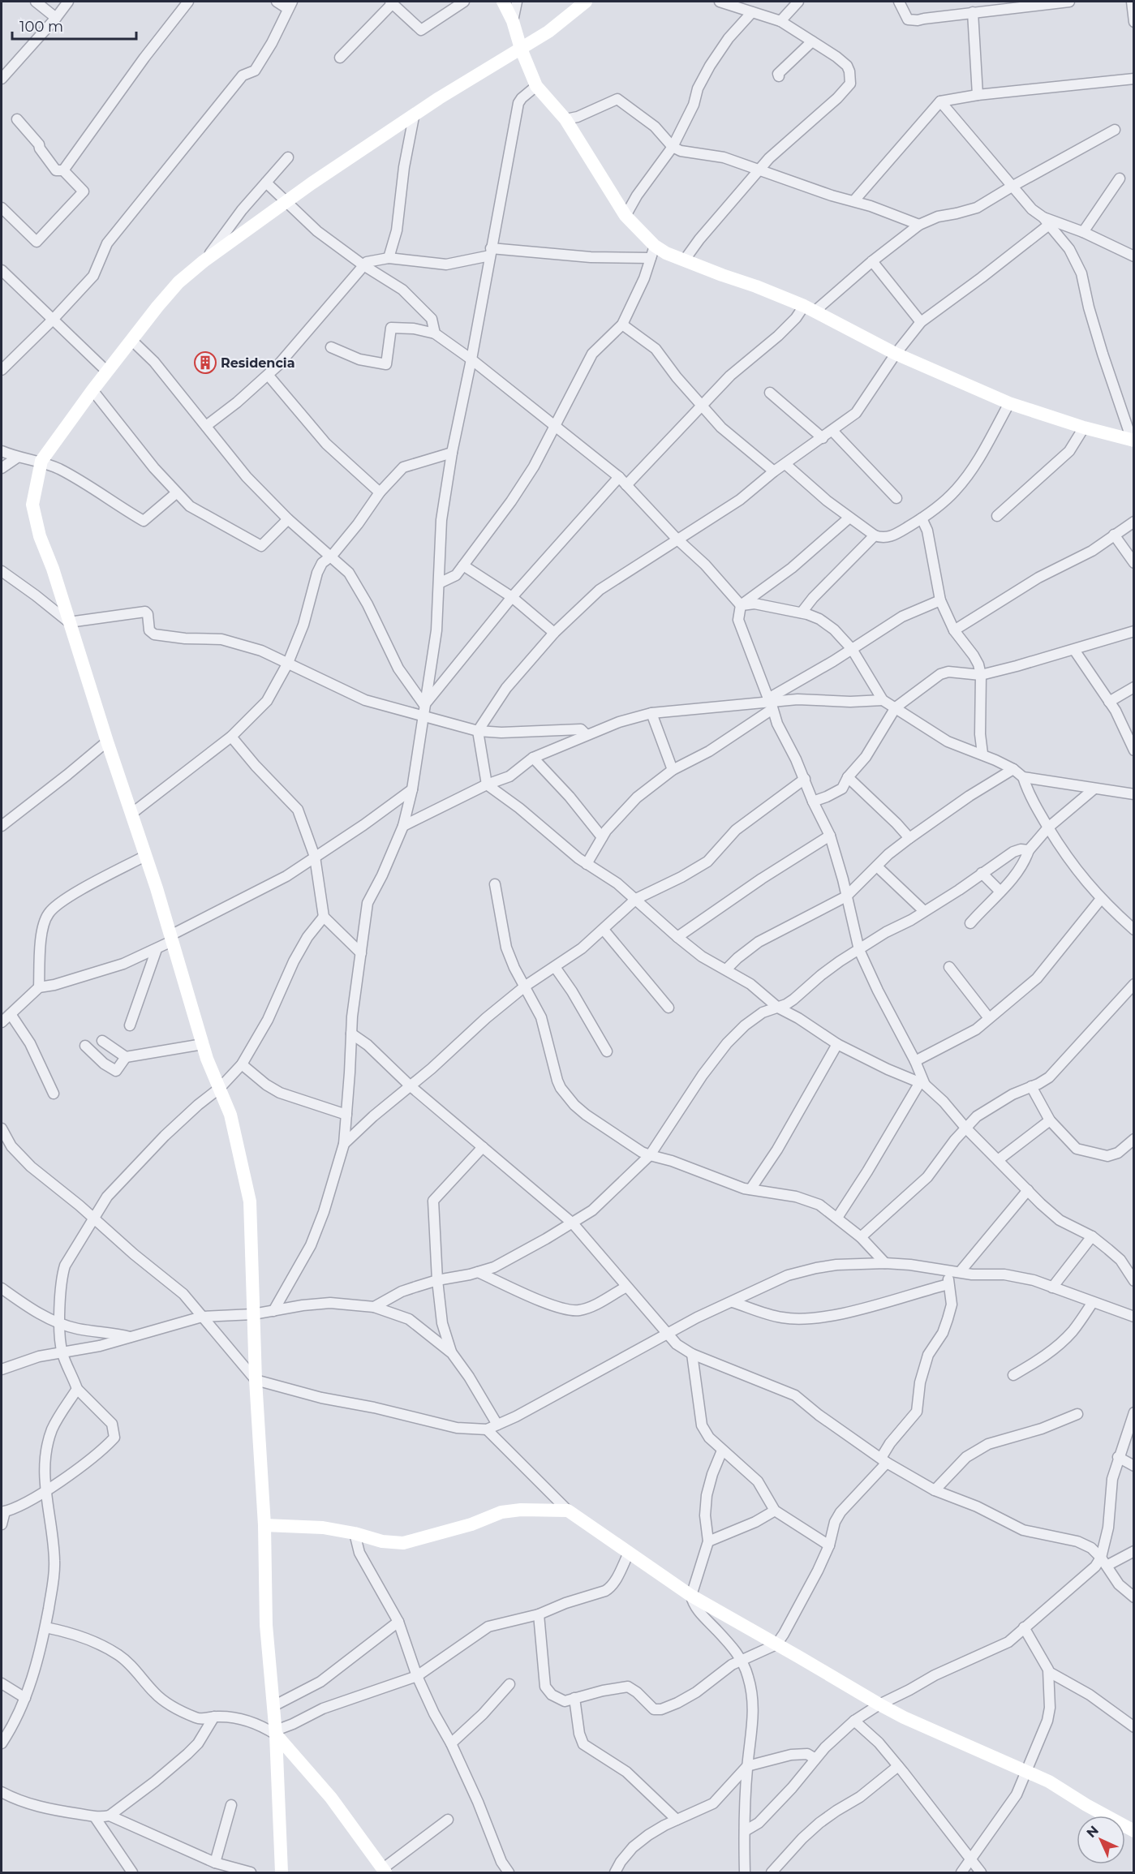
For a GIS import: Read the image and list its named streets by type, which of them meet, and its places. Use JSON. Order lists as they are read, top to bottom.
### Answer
{
  "places": {
    "building": ["Residencia"]
  },
  "scale_bar": "100 m",
  "north": "top left"
}
